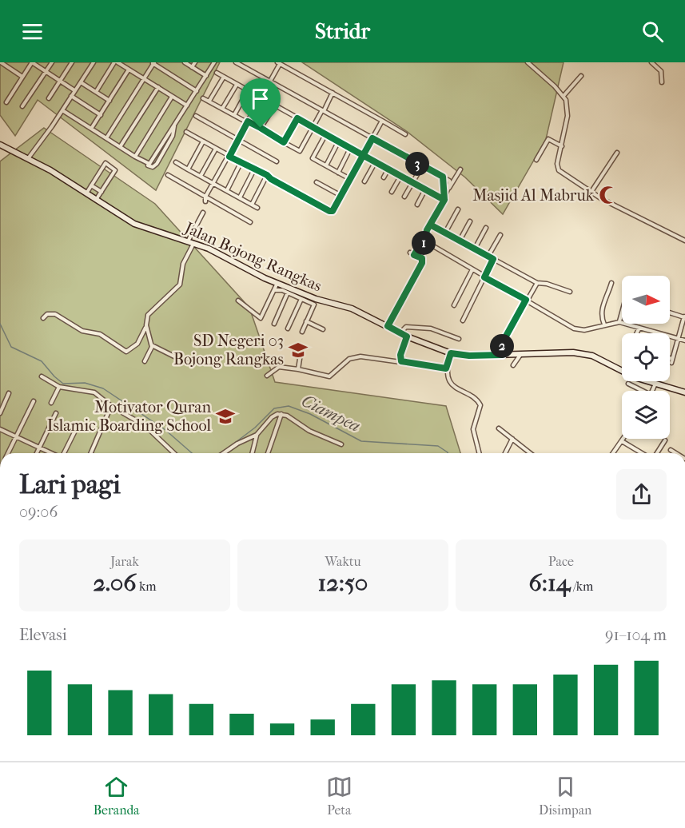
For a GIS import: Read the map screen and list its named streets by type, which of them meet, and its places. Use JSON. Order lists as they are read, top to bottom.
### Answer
{
  "streets": {
    "main road": ["Jalan Bojong Rangkas"]
  },
  "water": ["Ciampea"],
  "places": {
    "mosque": ["Masjid Al Mabruk"],
    "school or university": ["SD Negeri 03 Bojong Rangkas", "Motivator Quran Islamic Boarding School"]
  },
  "north": "right",
  "page": {
    "header": "Stridr",
    "pins": ["3", "1", "2"],
    "heading": ["Lari pagi", "09:06"],
    "stats": [
      ["Jarak", "2.06 km"],
      ["Waktu", "12:50"],
      ["Pace", "6:14 /km"]
    ],
    "chart": ["Elevasi", "91–104 m"],
    "tabs": ["Beranda", "Peta", "Disimpan"]
  }
}
